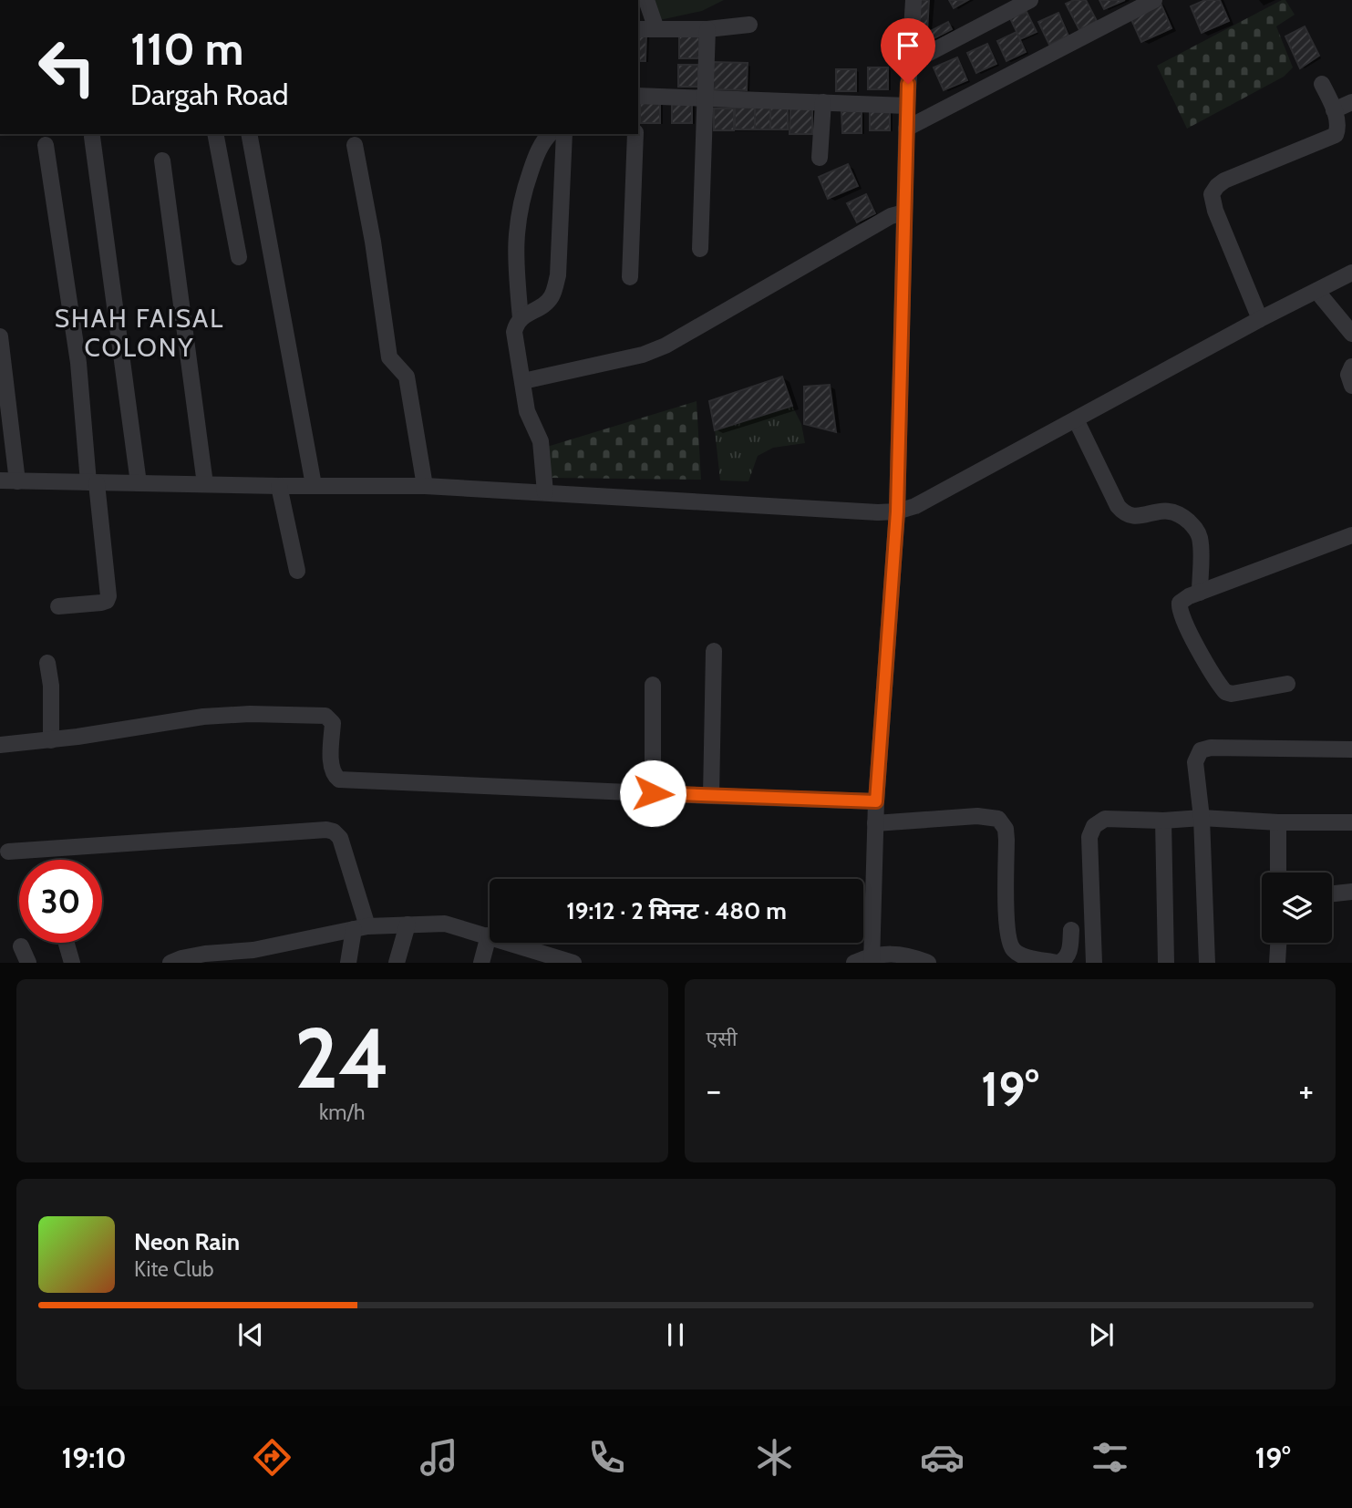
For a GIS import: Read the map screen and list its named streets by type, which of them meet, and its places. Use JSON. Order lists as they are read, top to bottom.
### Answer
{
  "districts": ["SHAH FAISAL COLONY"],
  "page": {
    "turn": ["110 m", "Dargah Road"],
    "limit": "30",
    "trip": "19:12 · 2 मिनट · 480 m",
    "tile": [
      ["24", "km/h"],
      "एसी"
    ],
    "heat": ["−", "19°", "+"],
    "song": ["Neon Rain", "Kite Club"],
    "tabs": ["19:10", "19°"]
  }
}
